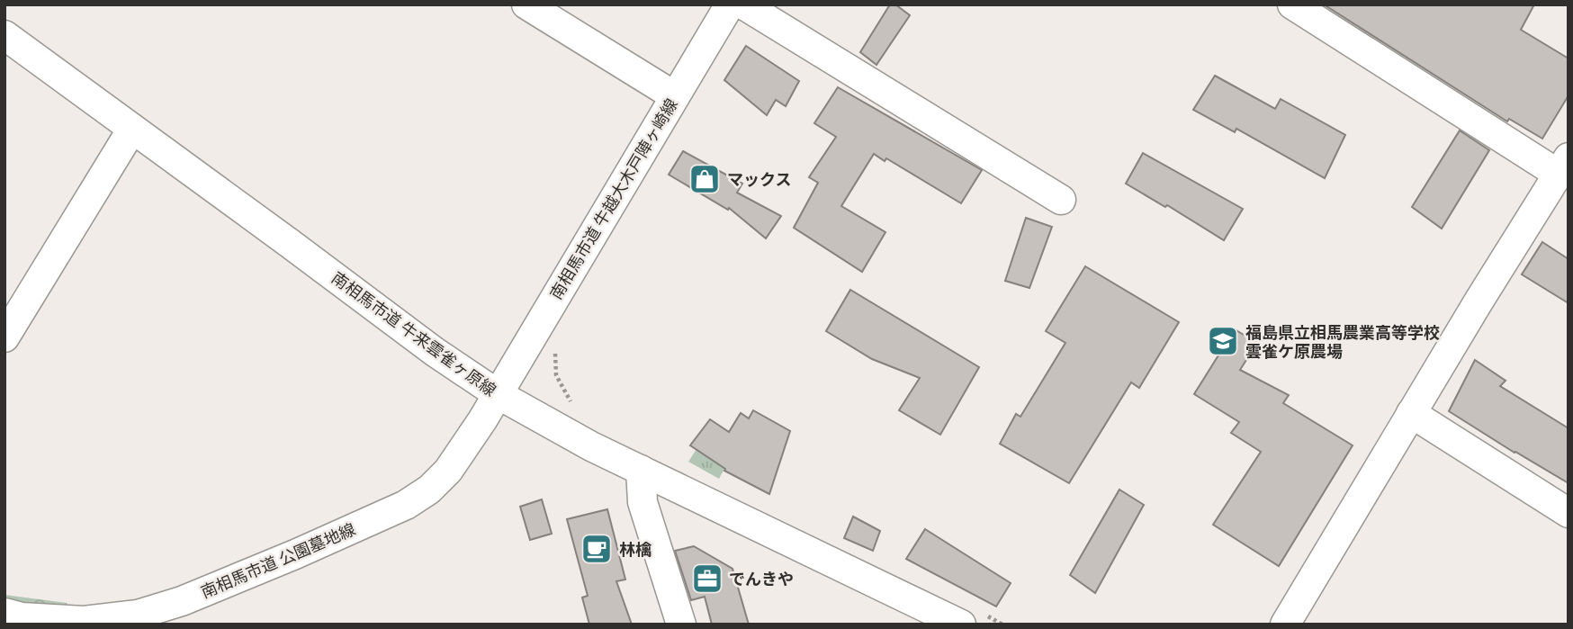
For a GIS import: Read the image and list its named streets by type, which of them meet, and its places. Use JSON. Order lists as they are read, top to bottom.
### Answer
{
  "streets": {
    "street": ["南相馬市道 牛越大木戸陣ヶ崎線", "南相馬市道 牛来雲雀ヶ原線", "南相馬市道 公園墓地線"]
  },
  "crossings": [
    ["南相馬市道 牛越大木戸陣ヶ崎線", "南相馬市道 牛来雲雀ヶ原線"],
    ["南相馬市道 牛越大木戸陣ヶ崎線", "南相馬市道 公園墓地線"],
    ["南相馬市道 牛来雲雀ヶ原線", "南相馬市道 公園墓地線"]
  ],
  "places": {
    "shop": ["マックス"],
    "school or university": ["福島県立相馬農業高等学校 雲雀ケ原農場"],
    "cafe": ["林檎"],
    "office": ["でんきや"]
  }
}
